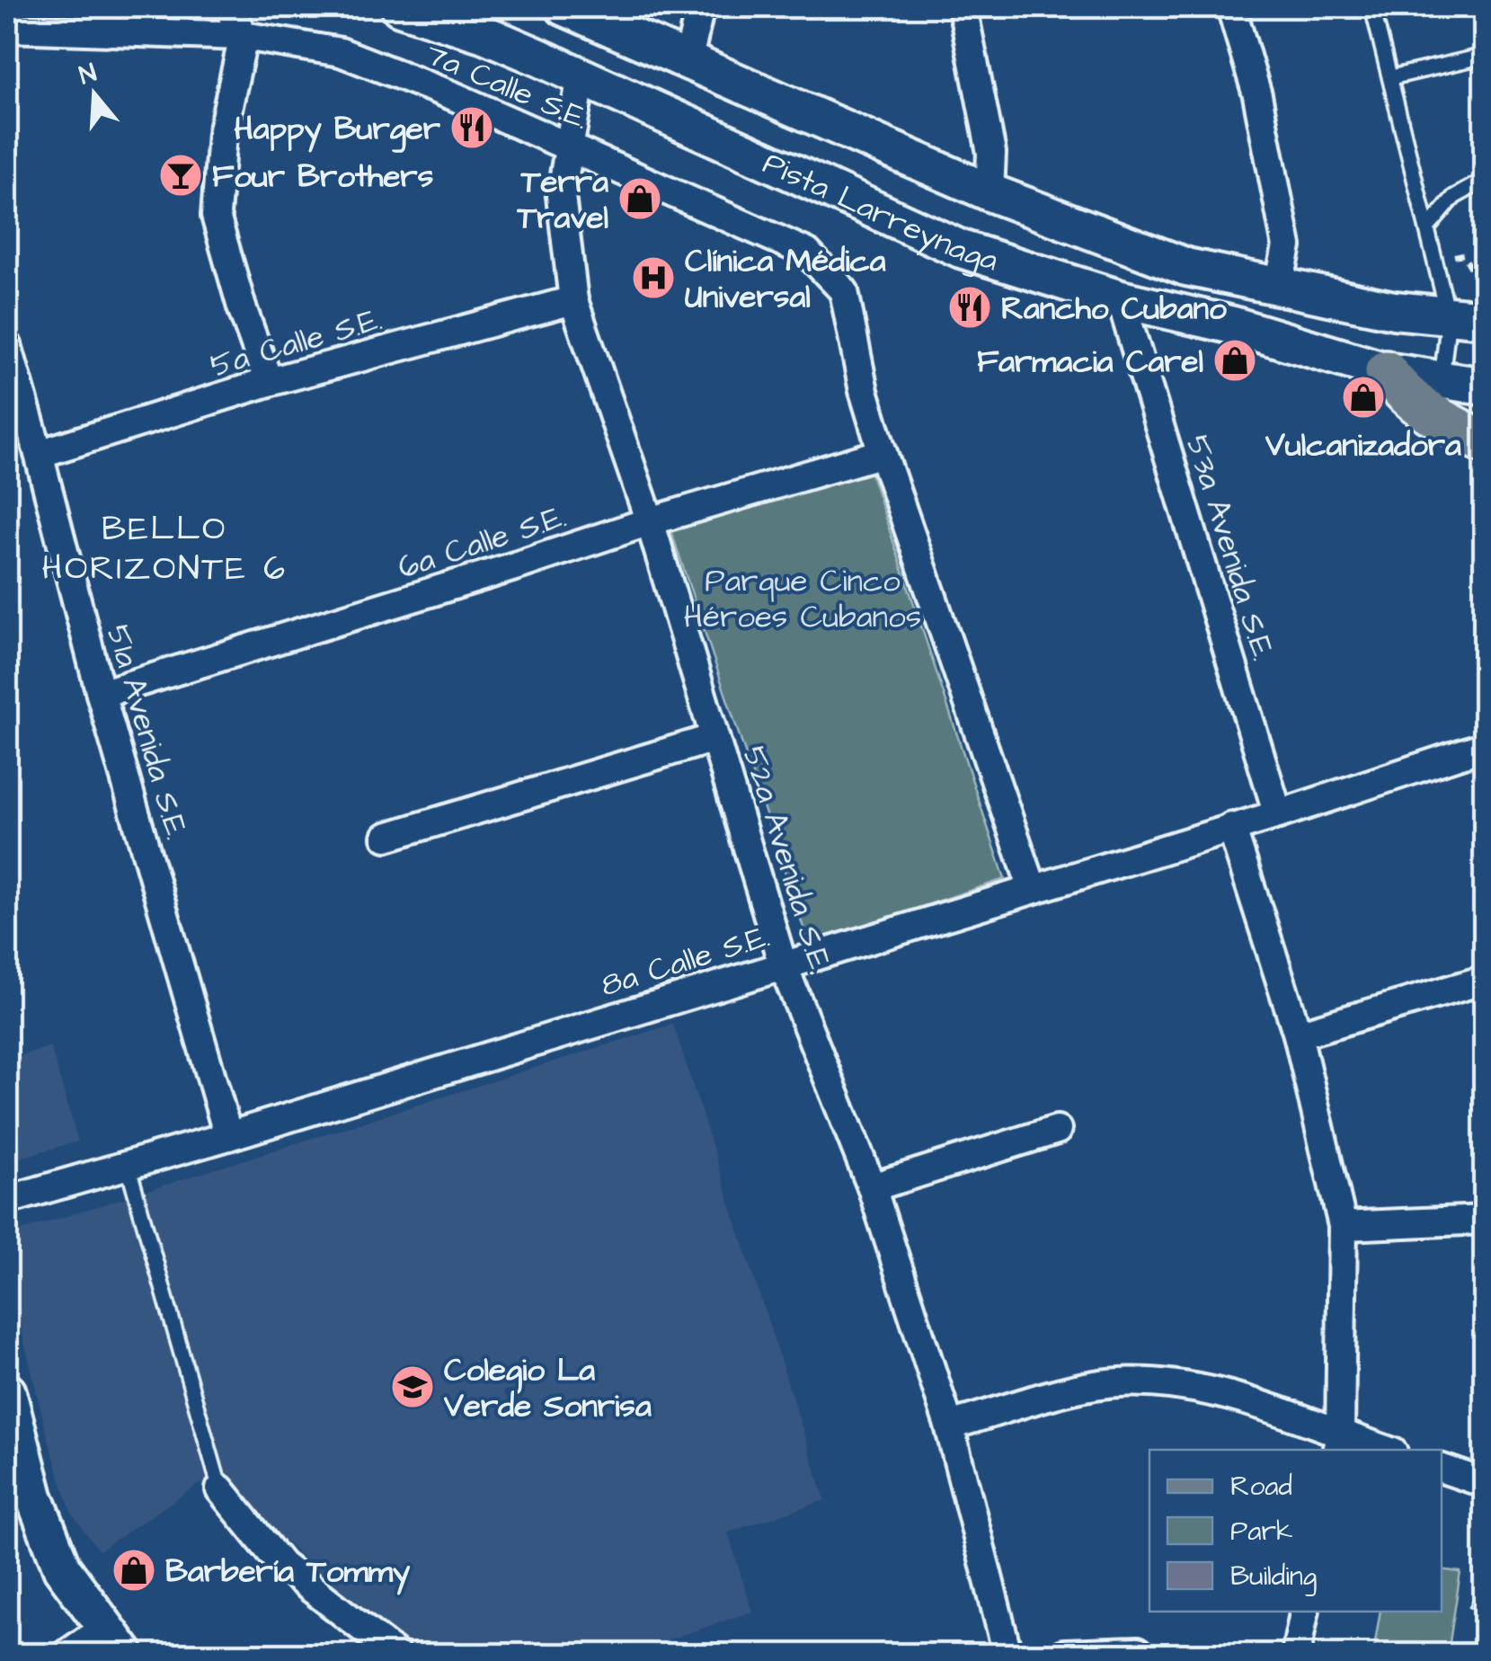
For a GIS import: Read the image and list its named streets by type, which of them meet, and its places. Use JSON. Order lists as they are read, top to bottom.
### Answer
{
  "streets": {
    "main road": ["Pista Larreynaga"],
    "street": [
      "7a Calle S.E.",
      "5a Calle S.E.",
      "6a Calle S.E.",
      "53a Avenida S.E.",
      "51a Avenida S.E.",
      "52a Avenida S.E.",
      "8a Calle S.E."
    ]
  },
  "crossings": [
    ["7a Calle S.E.", "6a Calle S.E."],
    ["7a Calle S.E.", "52a Avenida S.E."],
    ["Pista Larreynaga", "53a Avenida S.E."],
    ["Pista Larreynaga", "52a Avenida S.E."],
    ["5a Calle S.E.", "51a Avenida S.E."],
    ["5a Calle S.E.", "52a Avenida S.E."],
    ["6a Calle S.E.", "51a Avenida S.E."],
    ["6a Calle S.E.", "52a Avenida S.E."],
    ["53a Avenida S.E.", "8a Calle S.E."],
    ["51a Avenida S.E.", "8a Calle S.E."],
    ["52a Avenida S.E.", "8a Calle S.E."]
  ],
  "districts": ["BELLO HORIZONTE 6"],
  "parks": ["Parque Cinco Héroes Cubanos"],
  "places": {
    "restaurant": ["Happy Burger", "Rancho Cubano"],
    "bar": ["Four Brothers"],
    "shop": [
      "Terra Travel",
      "Farmacia Carel",
      "Vulcanizadora",
      "Barbería Tommy"
    ],
    "hospital": ["Clínica Médica Universal"],
    "school or university": ["Colegio La Verde Sonrisa"]
  },
  "legend": ["Road", "Park", "Building"],
  "north": "top"
}
